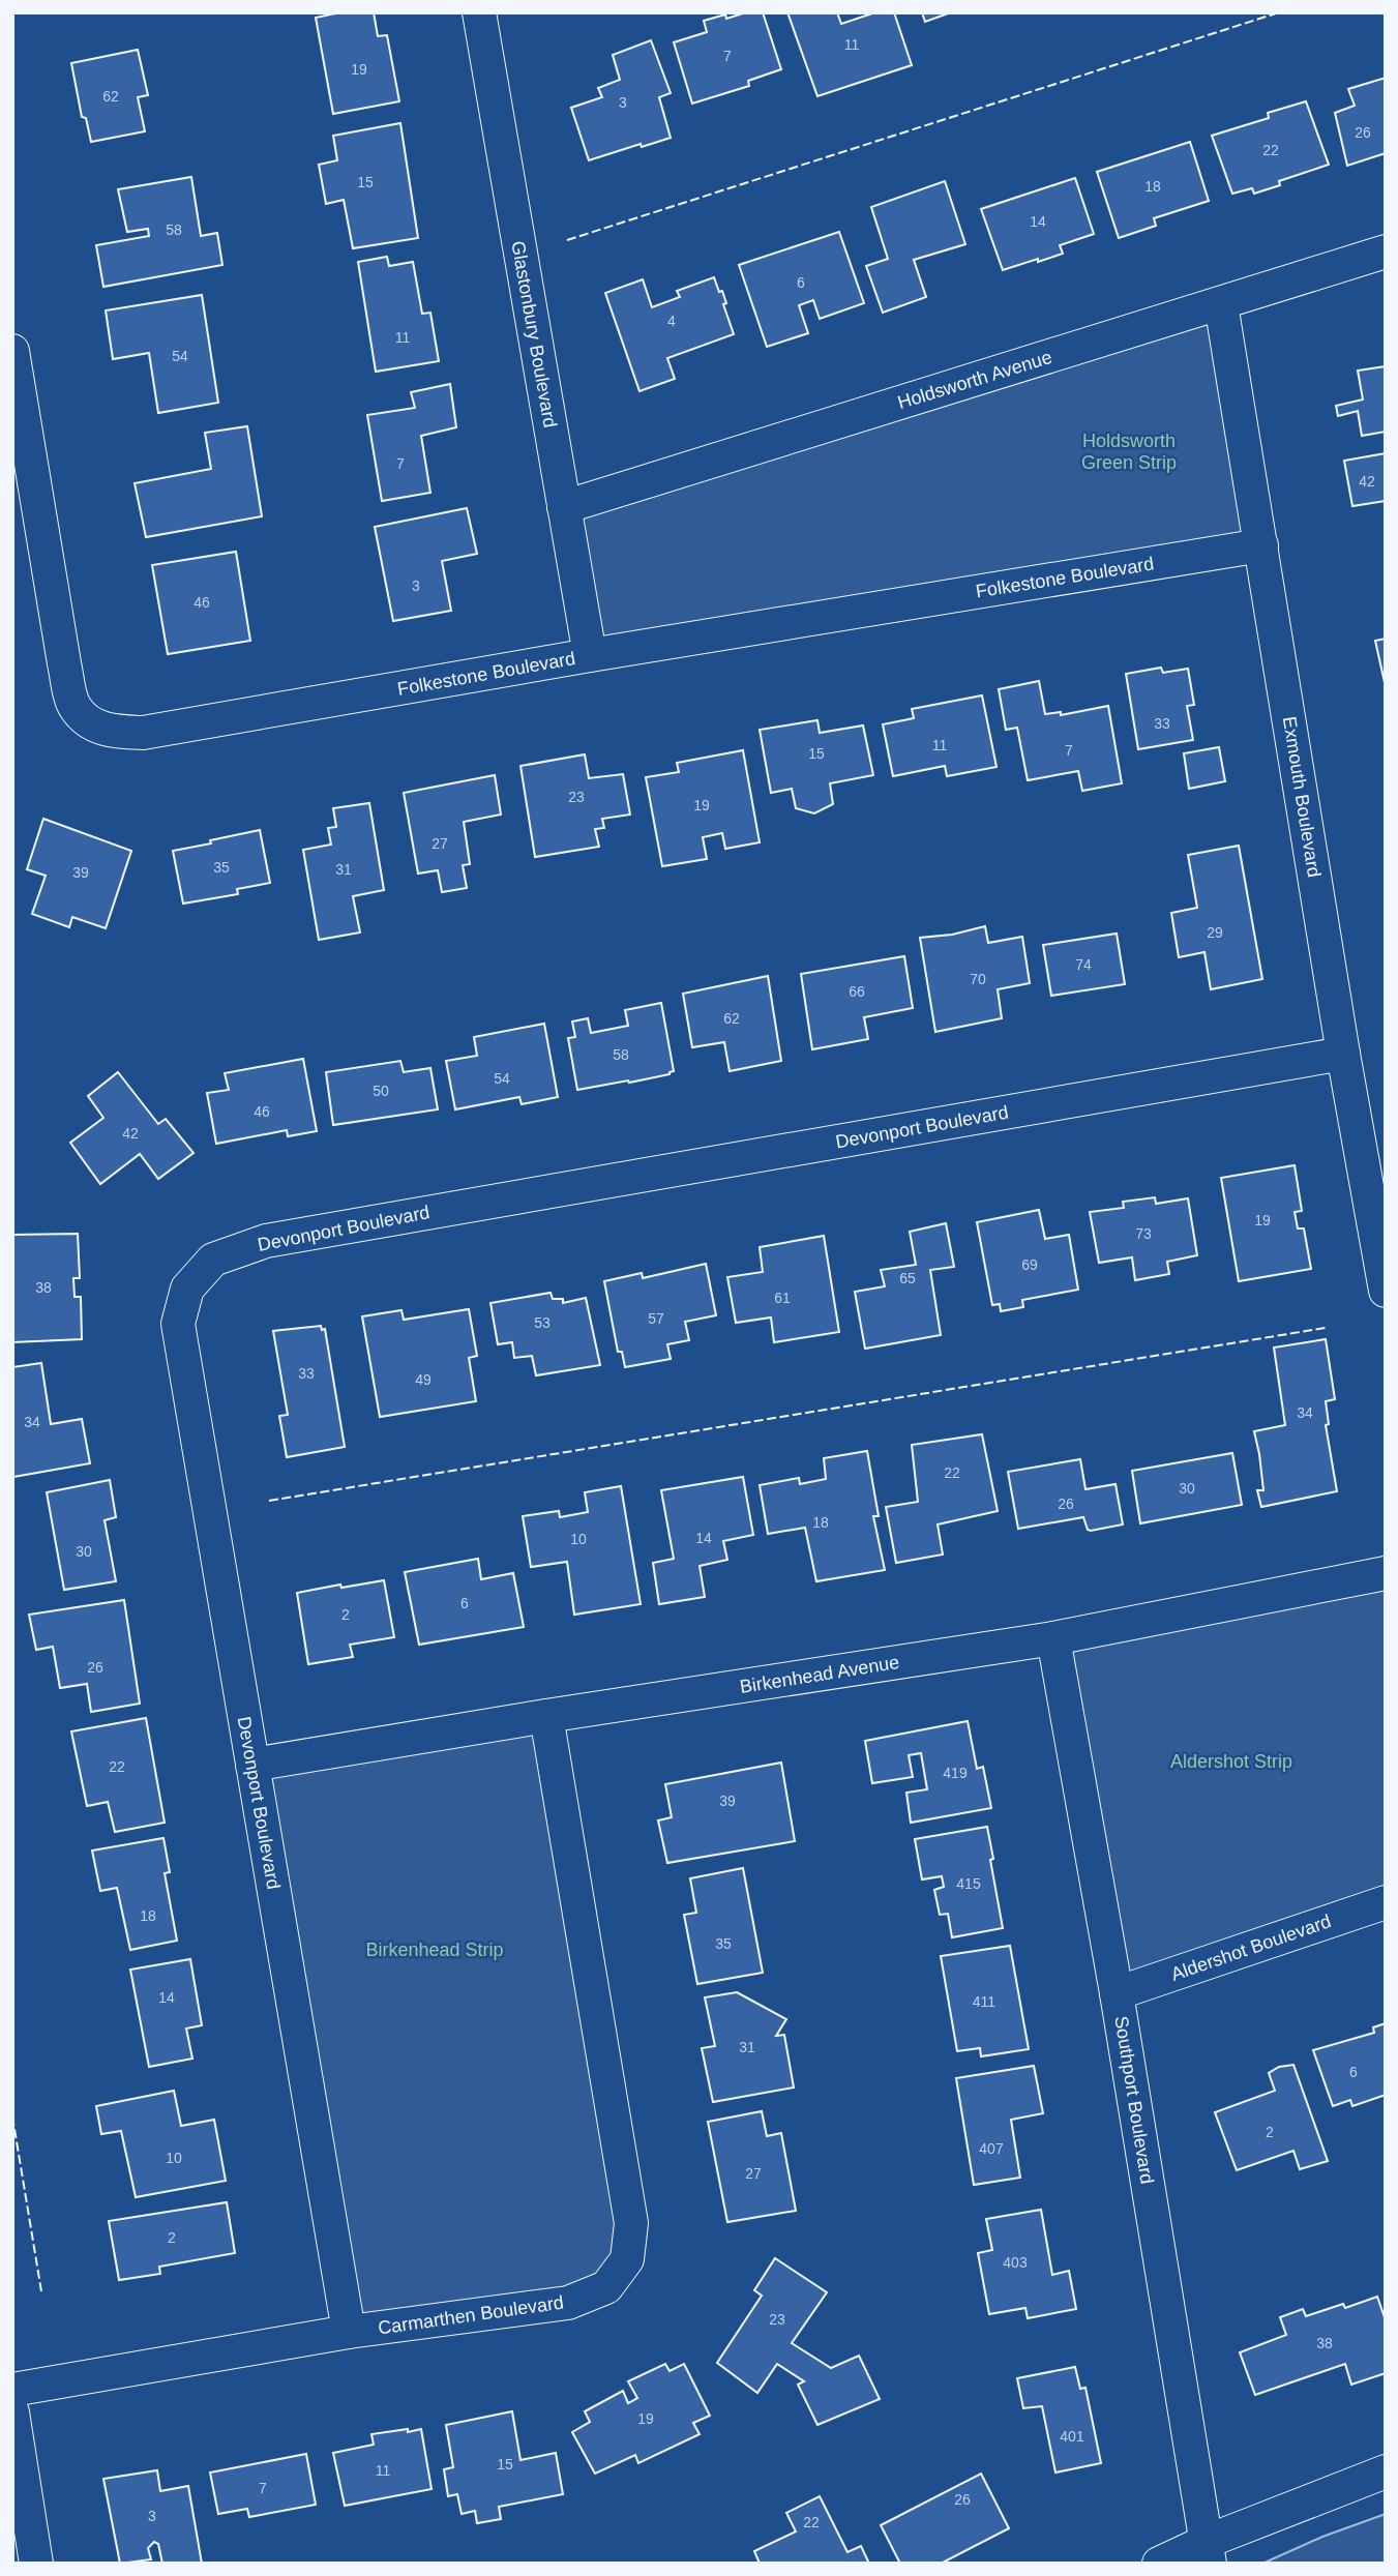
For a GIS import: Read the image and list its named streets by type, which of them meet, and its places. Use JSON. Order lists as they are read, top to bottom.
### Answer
{
  "streets": {
    "street": [
      "Glastonbury Boulevard",
      "Holdsworth Avenue",
      "Folkestone Boulevard",
      "Exmouth Boulevard",
      "Devonport Boulevard",
      "Birkenhead Avenue",
      "Aldershot Boulevard",
      "Southport Boulevard",
      "Carmarthen Boulevard"
    ]
  },
  "crossings": [
    ["Glastonbury Boulevard", "Holdsworth Avenue"],
    ["Glastonbury Boulevard", "Folkestone Boulevard"],
    ["Holdsworth Avenue", "Exmouth Boulevard"],
    ["Folkestone Boulevard", "Exmouth Boulevard"],
    ["Exmouth Boulevard", "Devonport Boulevard"],
    ["Devonport Boulevard", "Birkenhead Avenue"],
    ["Devonport Boulevard", "Carmarthen Boulevard"],
    ["Birkenhead Avenue", "Southport Boulevard"],
    ["Birkenhead Avenue", "Carmarthen Boulevard"],
    ["Aldershot Boulevard", "Southport Boulevard"]
  ],
  "parks": ["Holdsworth Green Strip", "Aldershot Strip", "Birkenhead Strip"],
  "house_numbers": [
    "11",
    "7",
    "19",
    "62",
    "3",
    "26",
    "22",
    "15",
    "18",
    "14",
    "58",
    "6",
    "4",
    "11",
    "54",
    "7",
    "42",
    "3",
    "46",
    "33",
    "11",
    "7",
    "15",
    "23",
    "19",
    "27",
    "35",
    "31",
    "39",
    "29",
    "74",
    "70",
    "66",
    "62",
    "58",
    "54",
    "50",
    "46",
    "42",
    "19",
    "73",
    "69",
    "65",
    "38",
    "61",
    "57",
    "53",
    "33",
    "49",
    "34",
    "34",
    "22",
    "30",
    "26",
    "18",
    "14",
    "10",
    "30",
    "6",
    "2",
    "26",
    "22",
    "419",
    "39",
    "415",
    "18",
    "35",
    "14",
    "411",
    "31",
    "6",
    "2",
    "407",
    "10",
    "27",
    "2",
    "403",
    "23",
    "38",
    "19",
    "401",
    "15",
    "11",
    "7",
    "26",
    "3",
    "22"
  ]
}
